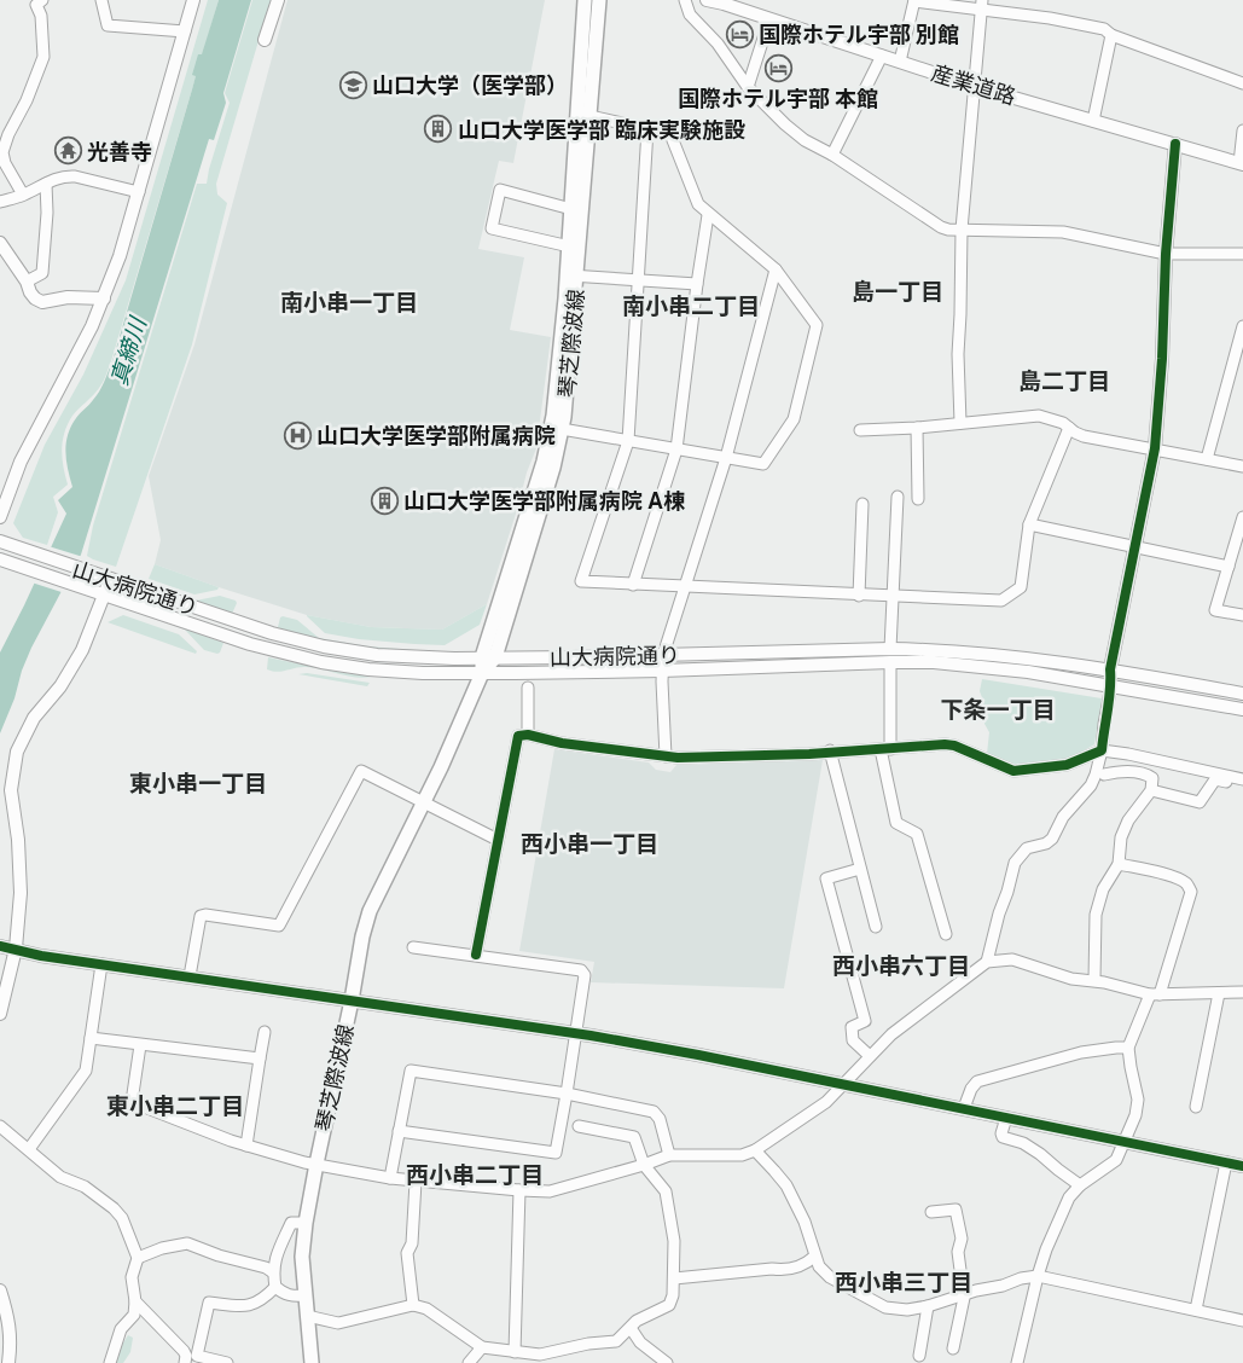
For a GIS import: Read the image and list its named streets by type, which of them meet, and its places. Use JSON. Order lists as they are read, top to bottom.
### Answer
{
  "streets": {
    "main road": ["琴芝際波線"],
    "street": ["産業道路", "山大病院通り"]
  },
  "crossings": [
    ["琴芝際波線", "山大病院通り"]
  ],
  "districts": [
    "島一丁目",
    "南小串一丁目",
    "南小串二丁目",
    "島二丁目",
    "下条一丁目",
    "東小串一丁目",
    "西小串一丁目",
    "西小串六丁目",
    "東小串二丁目",
    "西小串二丁目",
    "西小串三丁目"
  ],
  "water": ["真締川"],
  "places": {
    "hotel": ["国際ホテル宇部 別館", "国際ホテル宇部 本館"],
    "school or university": ["山口大学（医学部）"],
    "building": ["山口大学医学部 臨床実験施設", "山口大学医学部附属病院 A棟"],
    "temple": ["光善寺"],
    "hospital": ["山口大学医学部附属病院"]
  }
}
